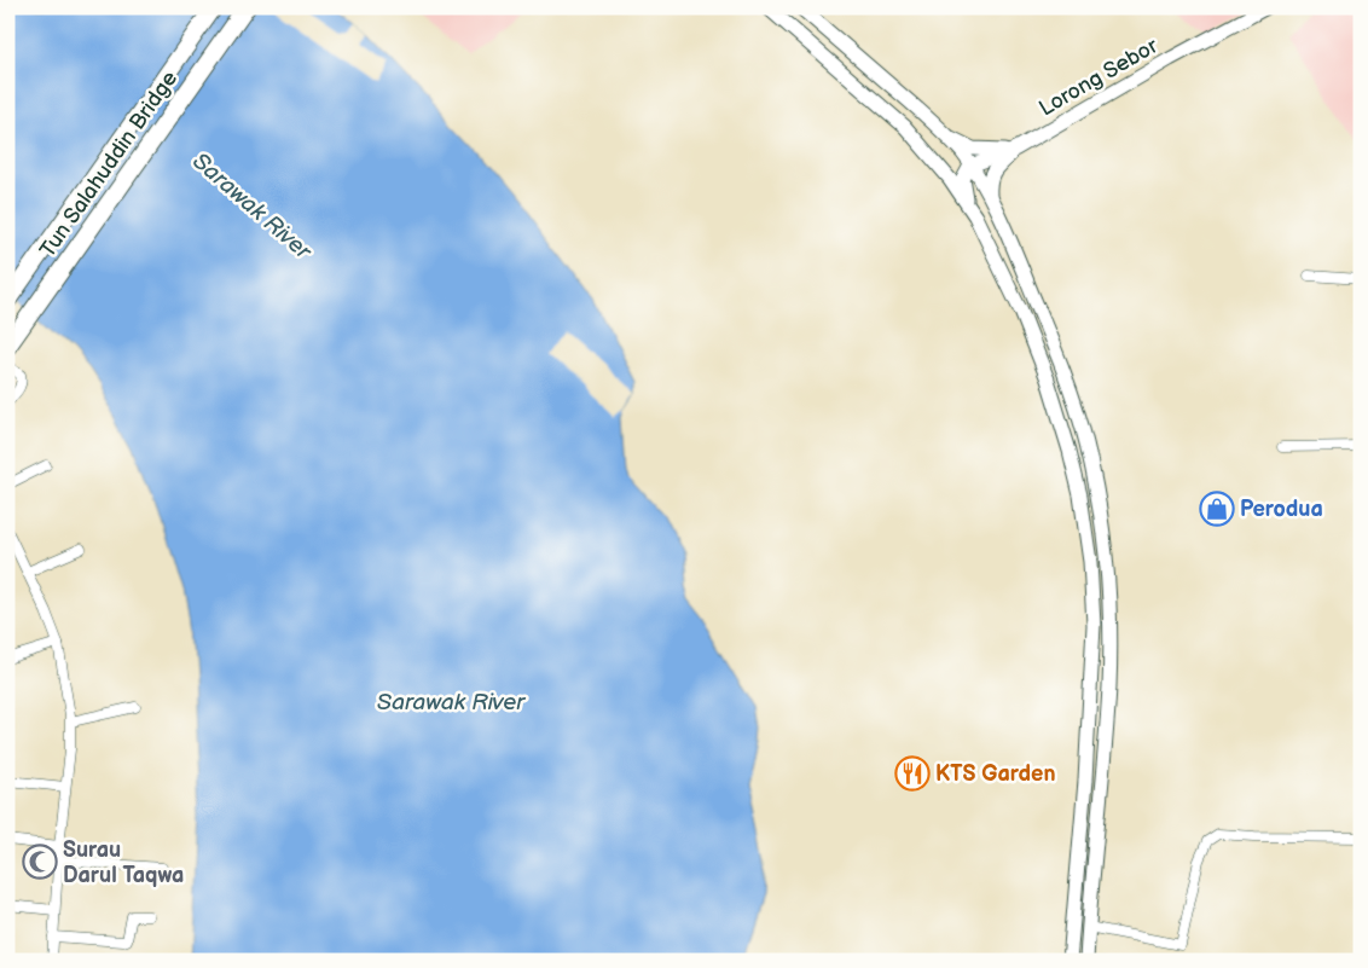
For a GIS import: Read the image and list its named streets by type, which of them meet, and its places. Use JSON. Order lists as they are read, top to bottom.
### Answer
{
  "streets": {
    "highway": ["Tun Salahuddin Bridge"],
    "street": ["Lorong Sebor"]
  },
  "water": ["Sarawak River"],
  "places": {
    "shop": ["Perodua"],
    "restaurant": ["KTS Garden"],
    "mosque": ["Surau Darul Taqwa"]
  }
}
